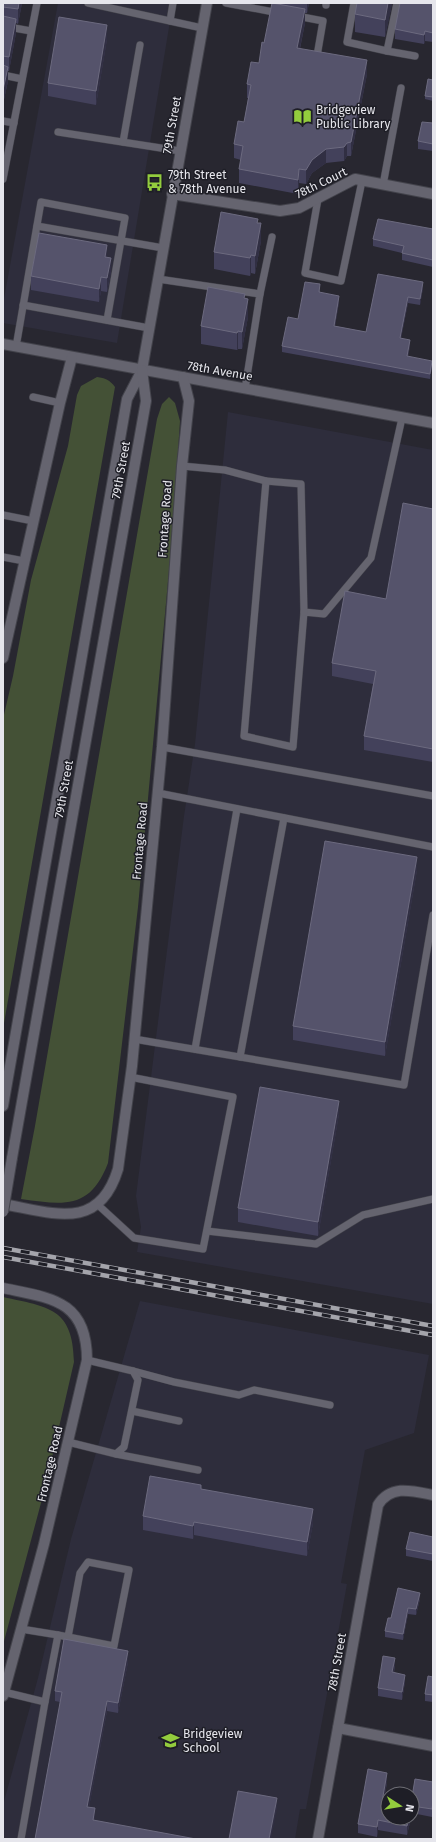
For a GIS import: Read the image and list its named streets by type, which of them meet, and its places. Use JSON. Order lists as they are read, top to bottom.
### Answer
{
  "streets": {
    "street": [
      "79th Street",
      "78th Court",
      "78th Avenue",
      "Frontage Road",
      "78th Street"
    ]
  },
  "crossings": [
    ["79th Street", "78th Court"],
    ["79th Street", "78th Avenue"],
    ["78th Avenue", "Frontage Road"]
  ],
  "places": {
    "library": ["Bridgeview Public Library"],
    "bus stop": ["79th Street & 78th Avenue"],
    "school or university": ["Bridgeview School"]
  },
  "north": "right"
}
